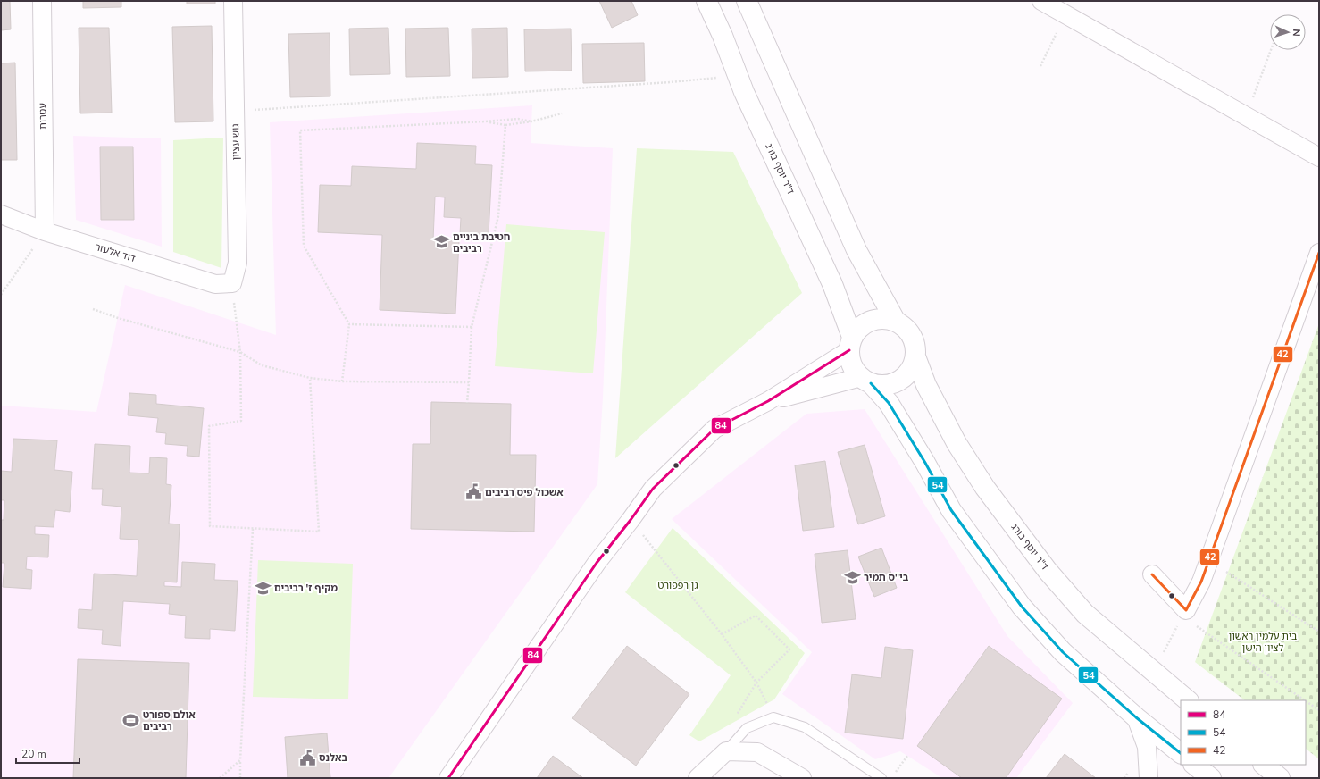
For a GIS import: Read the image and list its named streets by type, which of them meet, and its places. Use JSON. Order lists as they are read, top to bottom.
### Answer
{
  "streets": {
    "street": [
      "עטרות",
      "גוש עציון",
      "ד\"ר יוסף בורג",
      "דוד אלעזר"
    ]
  },
  "crossings": [
    ["עטרות", "דוד אלעזר"],
    ["גוש עציון", "דוד אלעזר"]
  ],
  "parks": ["גן רפפורט", "בית עלמין ראשון לציון הישן"],
  "places": {
    "school or university": ["חטיבת ביניים רביבים", "בי\"ס תמיר", "מקיף ז' רביבים"],
    "public building": ["אשכול פיס רביבים", "באלנס"],
    "sports": ["אולם ספורט רביבים"]
  },
  "lines": ["transit line 42", "transit line 84", "transit line 54"],
  "legend": ["84", "54", "42"],
  "scale_bar": "20 m",
  "north": "right"
}
